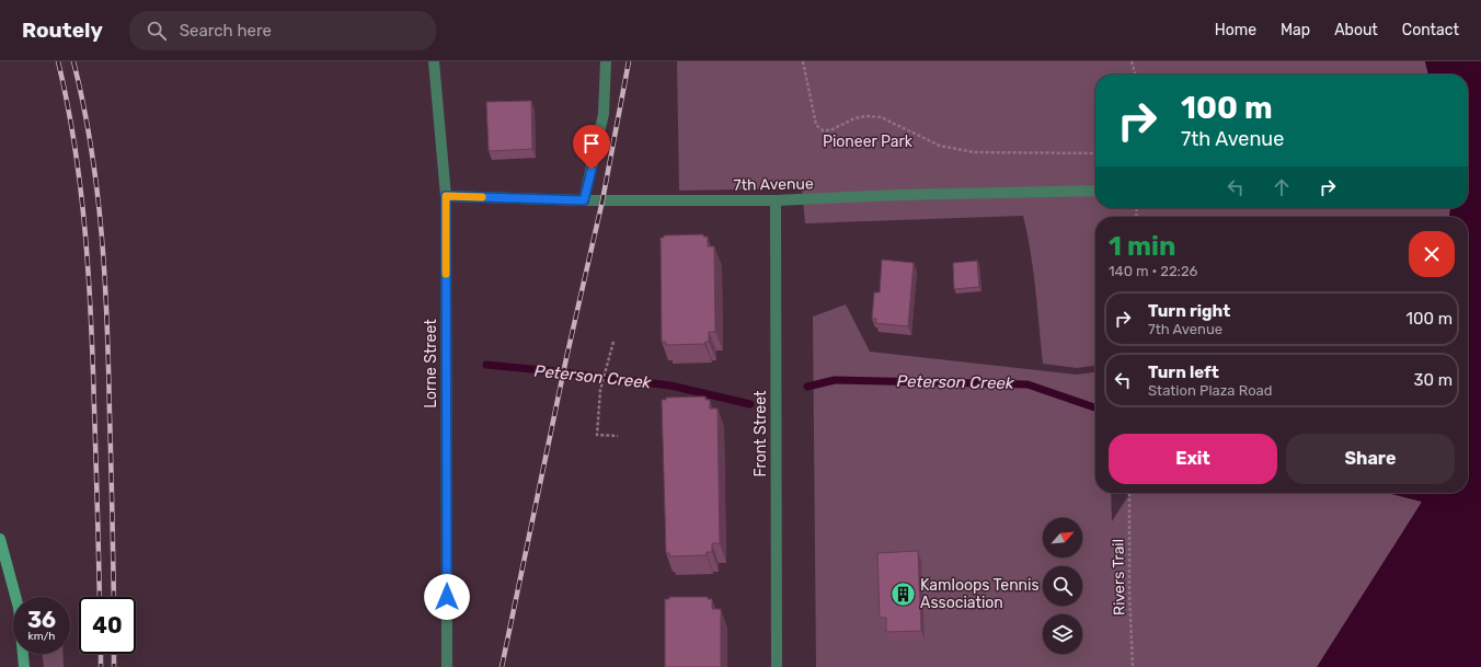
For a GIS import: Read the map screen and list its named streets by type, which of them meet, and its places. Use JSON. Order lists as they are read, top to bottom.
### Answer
{
  "streets": {
    "street": ["7th Avenue", "Lorne Street", "Front Street"],
    "path": ["Rivers Trail"]
  },
  "crossings": [
    ["7th Avenue", "Lorne Street"],
    ["7th Avenue", "Front Street"]
  ],
  "water": ["Peterson Creek"],
  "parks": ["Pioneer Park"],
  "places": {
    "building": ["Kamloops Tennis Association"]
  },
  "north": "top right",
  "page": {
    "header": "Routely",
    "search": "Search here",
    "nav": [
      "Home",
      "Map",
      "About",
      "Contact"
    ],
    "turn": ["100 m", "7th Avenue"],
    "heading": ["1 min", "140 m · 22:26"],
    "list": [
      {
        "name": "Turn right",
        "note": "7th Avenue",
        "value": "100 m"
      },
      {
        "name": "Turn left",
        "note": "Station Plaza Road",
        "value": "30 m"
      }
    ],
    "buttons": ["Exit", "Share"],
    "speed": "36 km/h",
    "limit": "40"
  }
}
